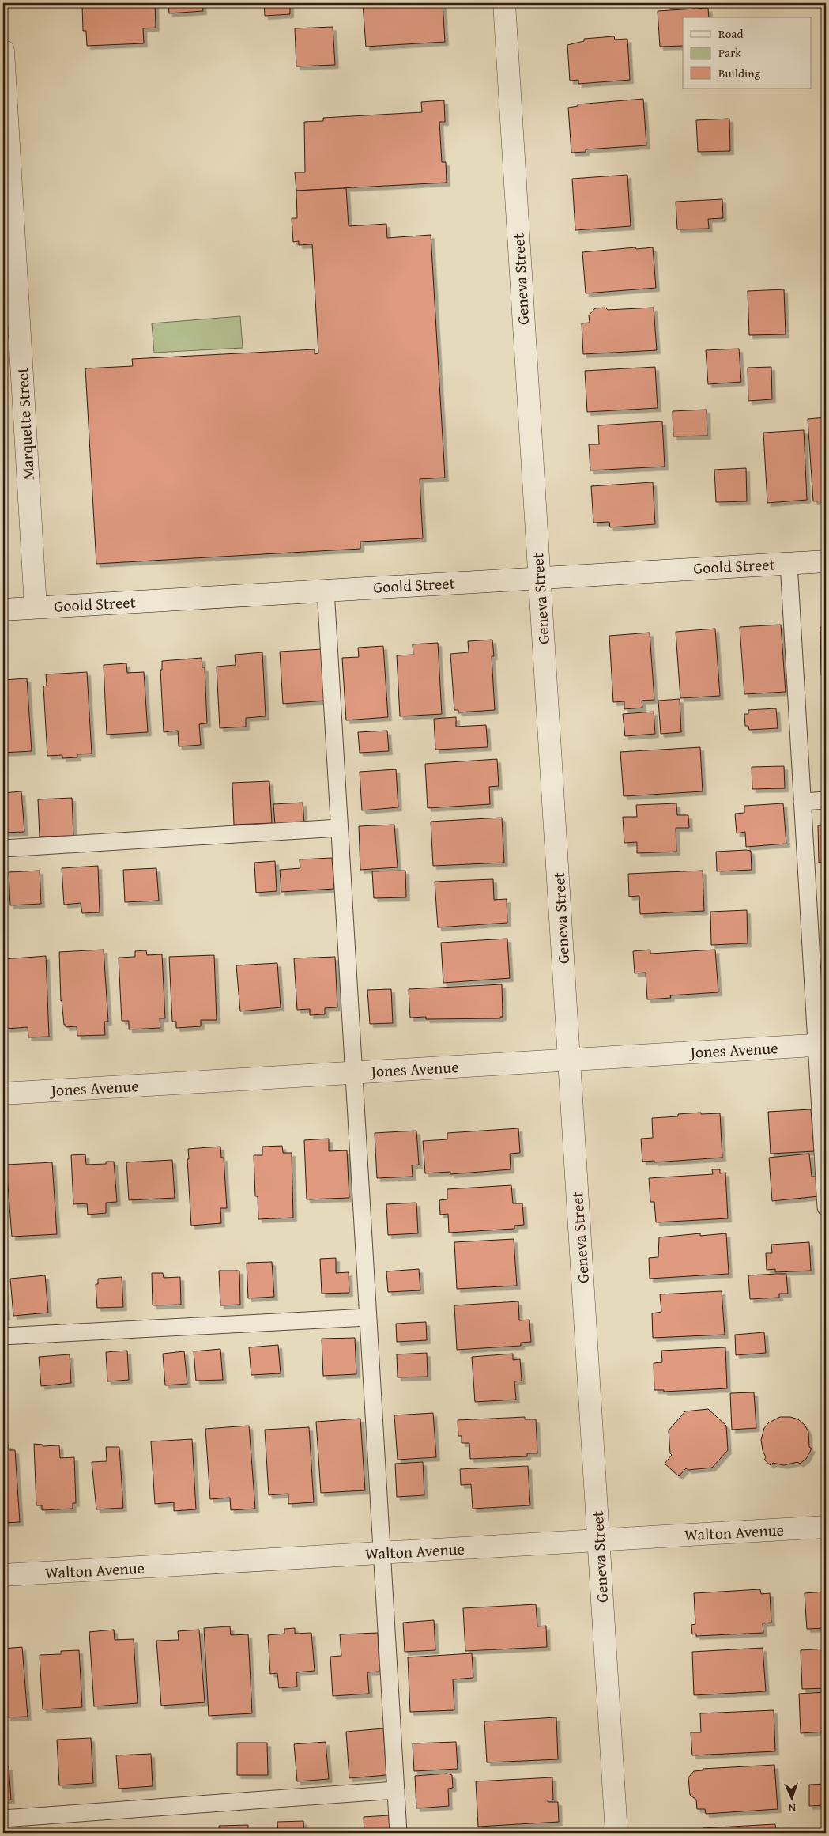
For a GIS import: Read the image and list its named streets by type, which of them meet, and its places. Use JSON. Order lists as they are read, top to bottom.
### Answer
{
  "streets": {
    "street": [
      "Geneva Street",
      "Marquette Street",
      "Goold Street",
      "Jones Avenue",
      "Walton Avenue"
    ]
  },
  "crossings": [
    ["Geneva Street", "Goold Street"],
    ["Geneva Street", "Jones Avenue"],
    ["Geneva Street", "Walton Avenue"],
    ["Marquette Street", "Goold Street"]
  ],
  "legend": ["Road", "Park", "Building"],
  "north": "bottom"
}
